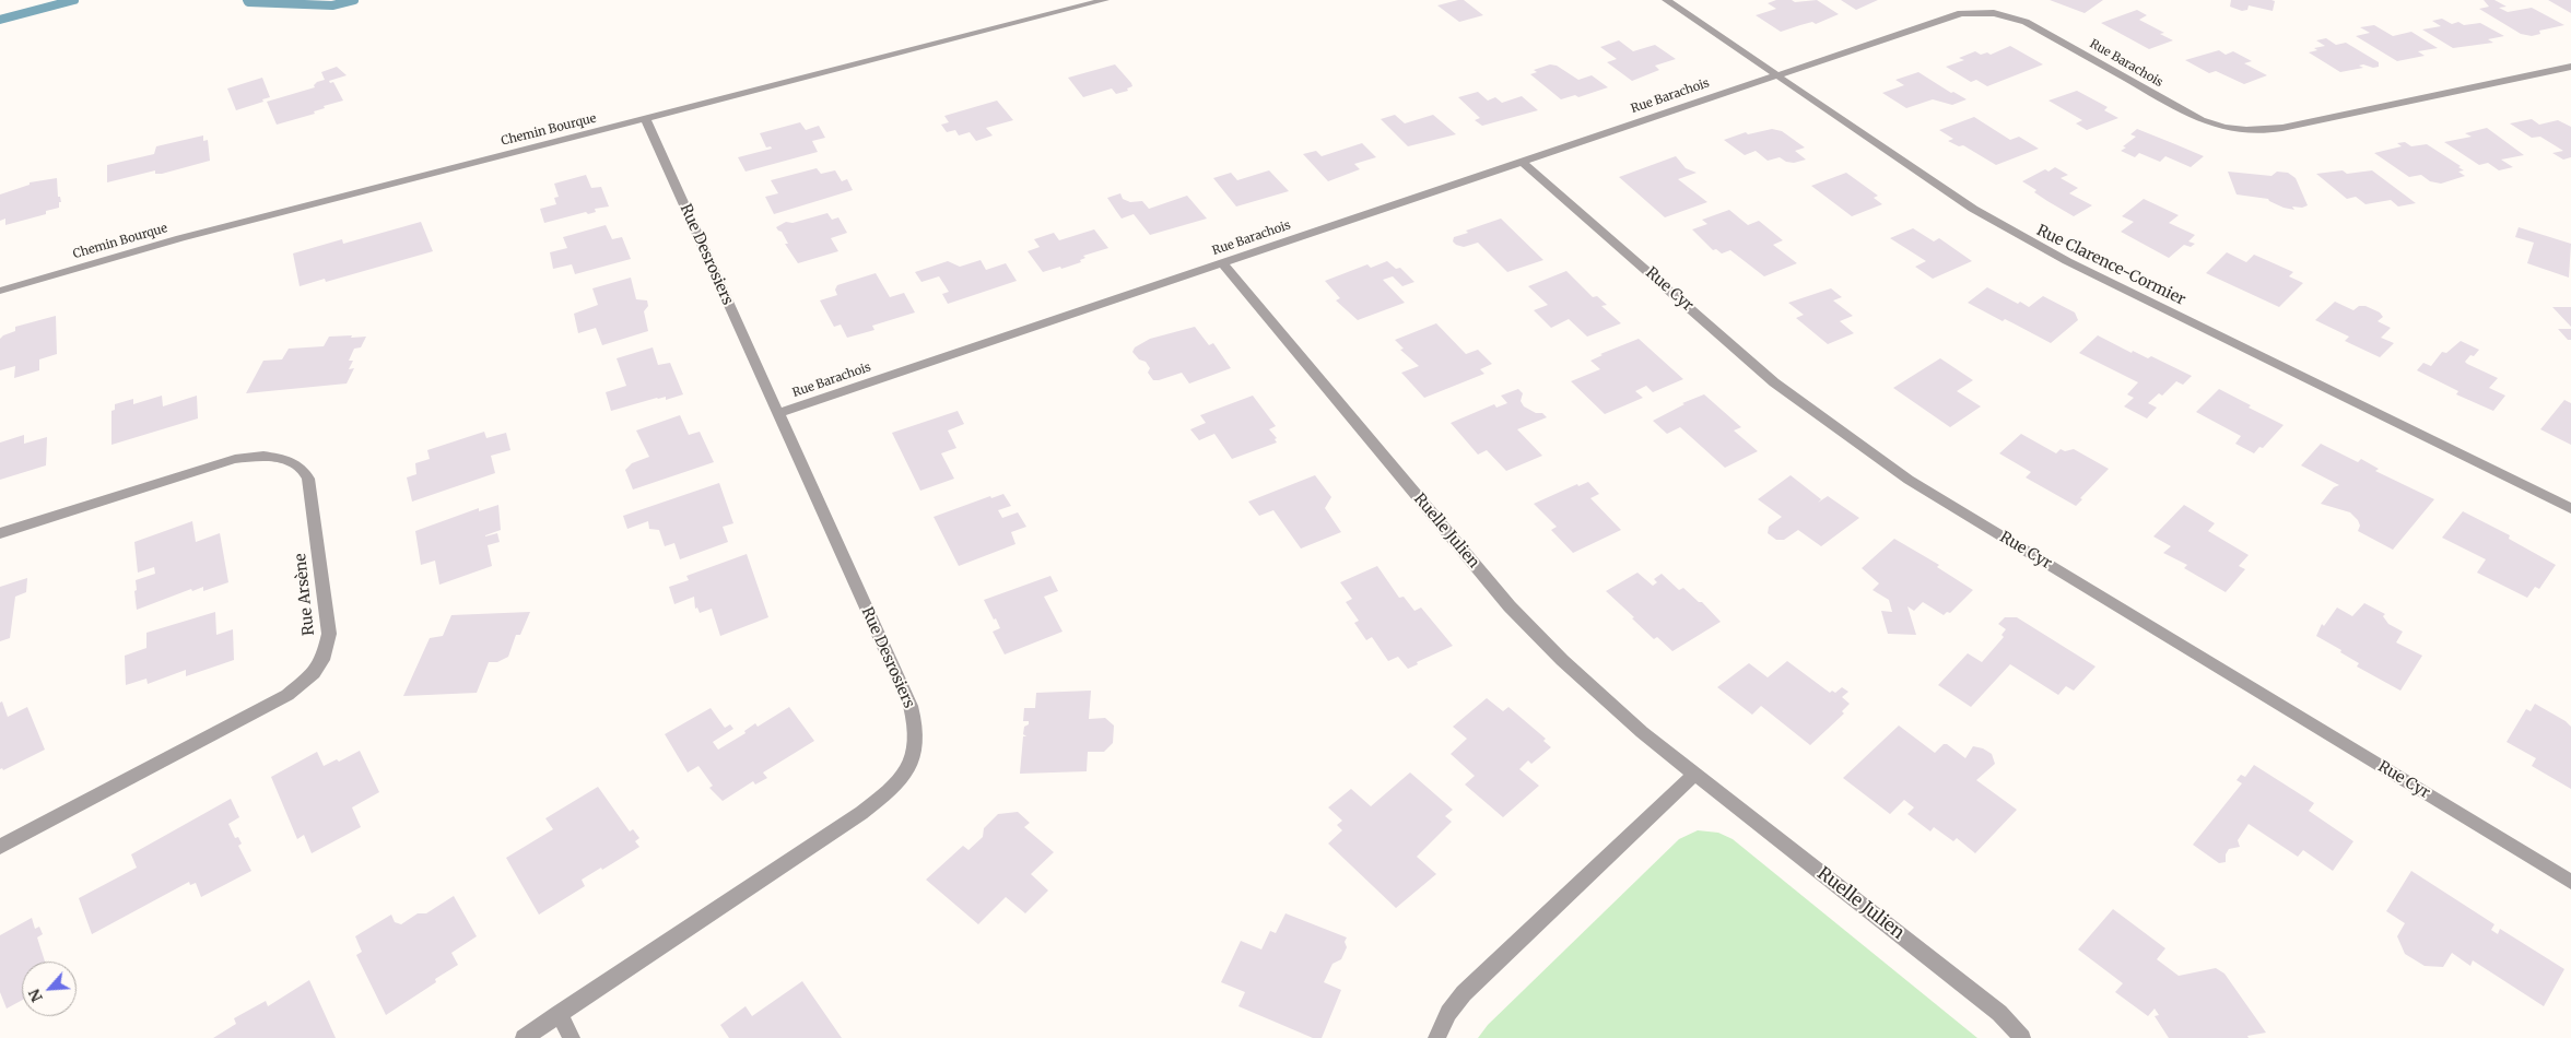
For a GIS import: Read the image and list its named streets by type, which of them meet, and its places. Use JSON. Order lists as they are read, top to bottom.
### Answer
{
  "streets": {
    "street": [
      "Rue Barachois",
      "Chemin Bourque",
      "Rue Desrosiers",
      "Rue Clarence-Cormier",
      "Rue Cyr",
      "Ruelle Julien",
      "Rue Arsène"
    ]
  },
  "crossings": [
    ["Rue Barachois", "Rue Desrosiers"],
    ["Rue Barachois", "Rue Clarence-Cormier"],
    ["Rue Barachois", "Rue Cyr"],
    ["Rue Barachois", "Ruelle Julien"],
    ["Chemin Bourque", "Rue Desrosiers"]
  ],
  "north": "bottom left"
}
